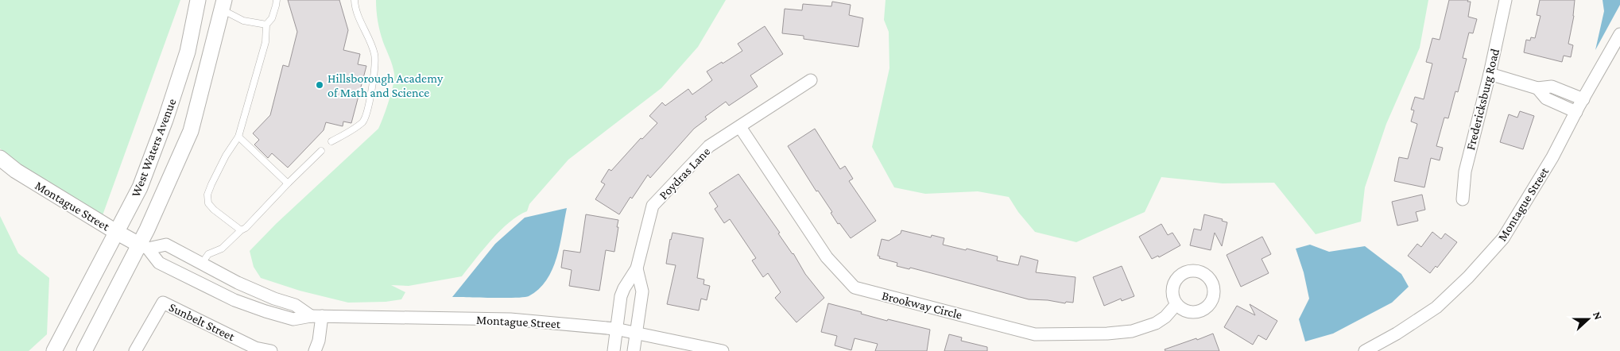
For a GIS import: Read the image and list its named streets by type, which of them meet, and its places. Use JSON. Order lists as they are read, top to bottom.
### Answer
{
  "streets": {
    "street": [
      "Fredericksburg Road",
      "West Waters Avenue",
      "Poydras Lane",
      "Montague Street",
      "Brookway Circle",
      "Sunbelt Street"
    ]
  },
  "crossings": [
    ["West Waters Avenue", "Montague Street"],
    ["Poydras Lane", "Montague Street"],
    ["Poydras Lane", "Brookway Circle"]
  ],
  "places": ["Hillsborough Academy of Math and Science"],
  "north": "right"
}
